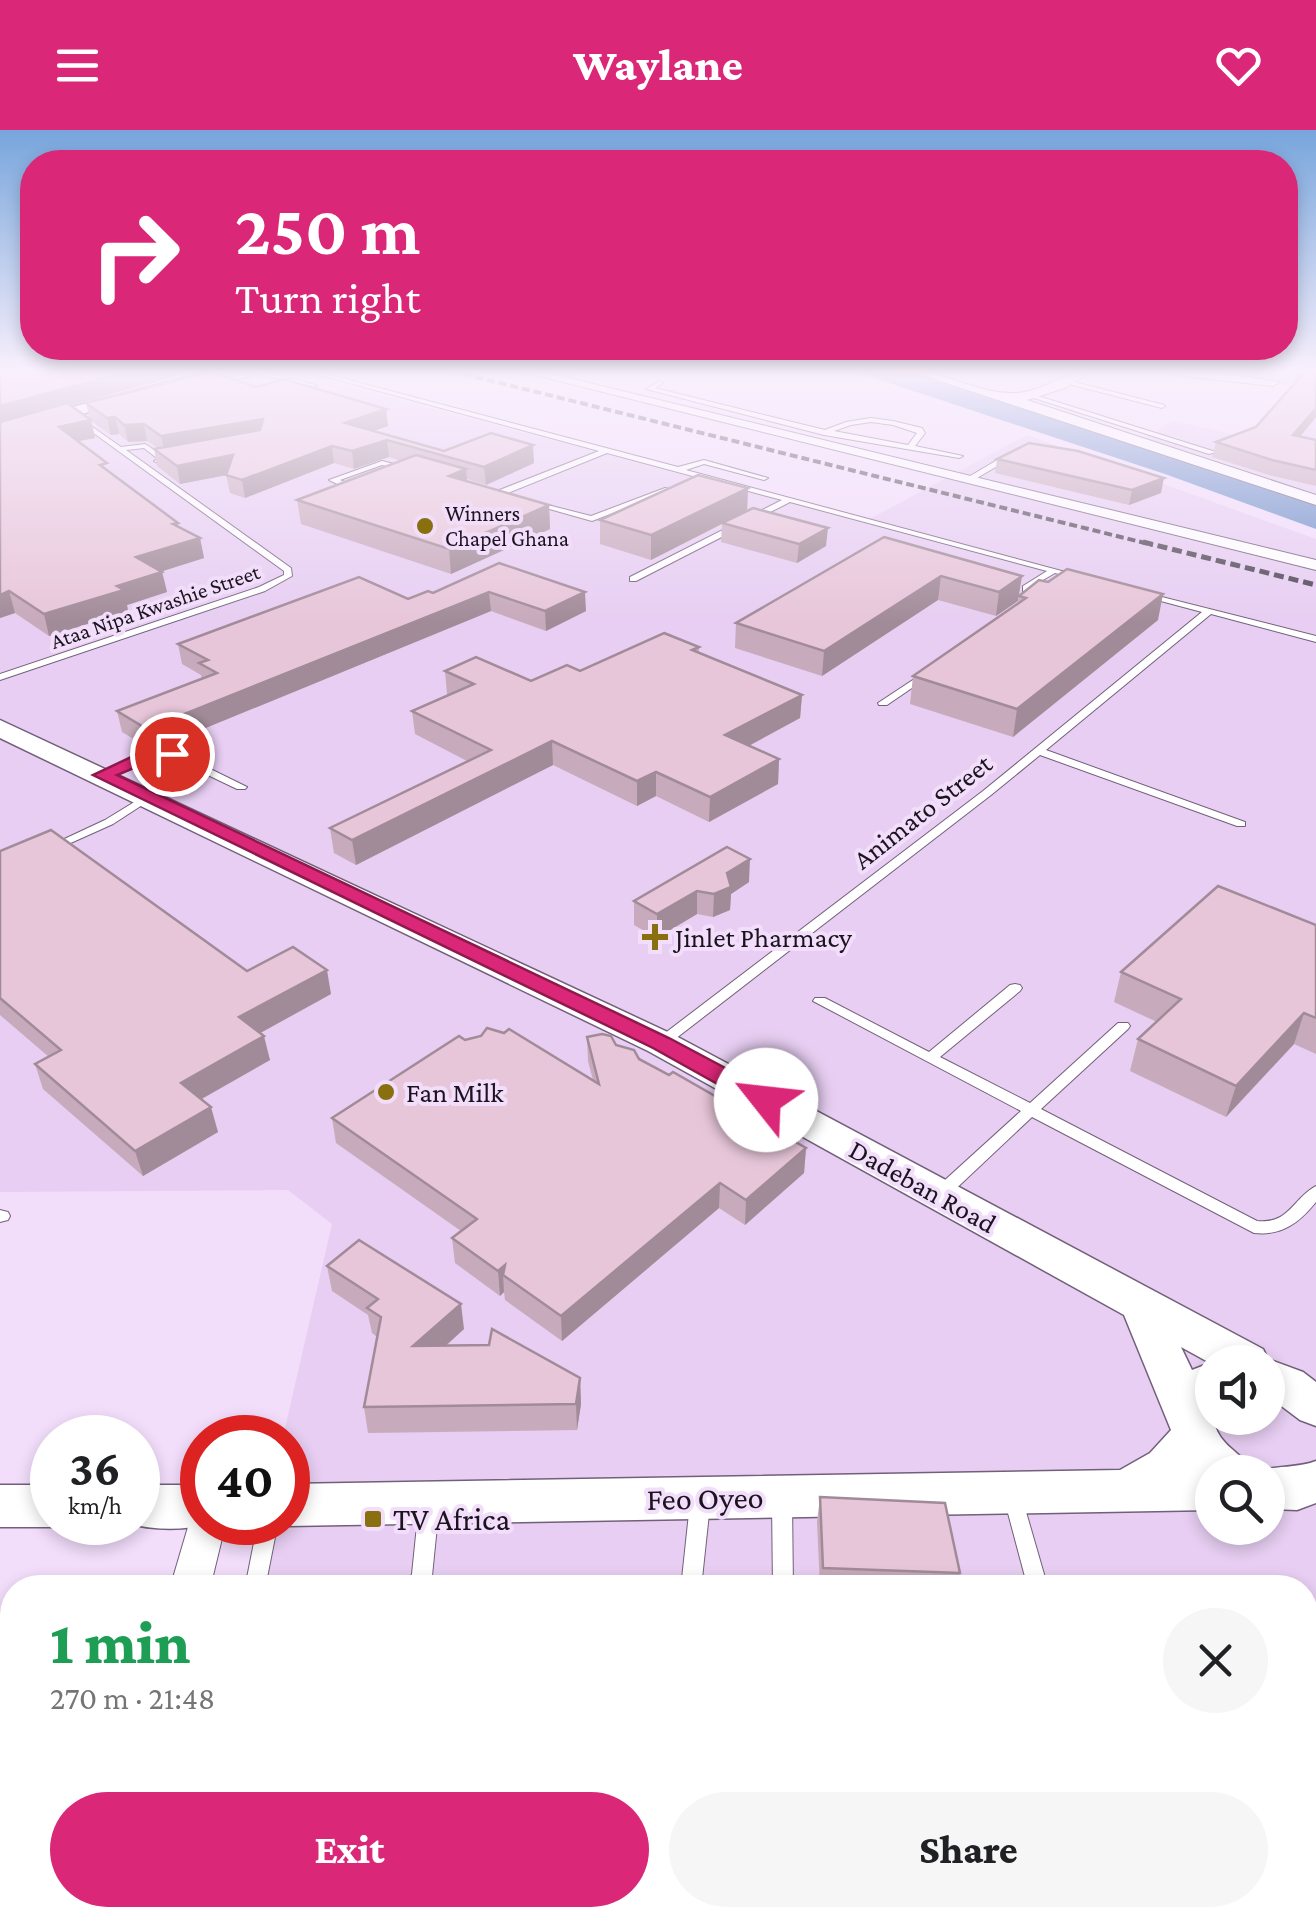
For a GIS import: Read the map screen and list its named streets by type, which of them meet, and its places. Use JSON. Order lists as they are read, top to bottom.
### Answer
{
  "streets": {
    "street": ["Dadeban Road", "Feo Oyeo"],
    "lane": ["Ataa Nipa Kwashie Street", "Animato Street"]
  },
  "crossings": [
    ["Animato Street", "Dadeban Road"]
  ],
  "places": {
    "other": ["Winners Chapel Ghana", "Fan Milk"],
    "health": ["Jinlet Pharmacy"],
    "transit": ["TV Africa"]
  },
  "page": {
    "header": "Waylane",
    "turn": ["250 m", "Turn right"],
    "speed": "36 km/h",
    "limit": "40",
    "heading": ["1 min", "270 m · 21:48"],
    "buttons": ["Exit", "Share"]
  }
}
